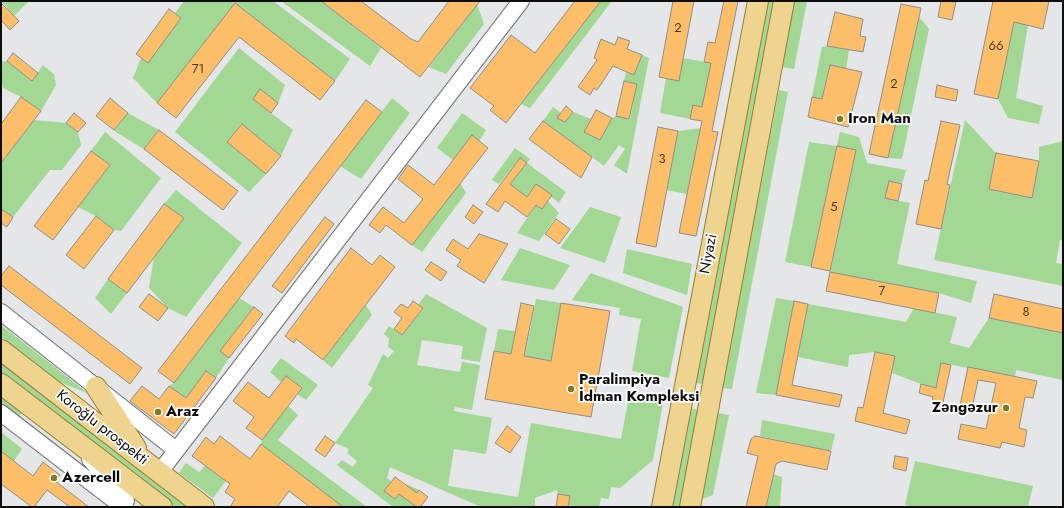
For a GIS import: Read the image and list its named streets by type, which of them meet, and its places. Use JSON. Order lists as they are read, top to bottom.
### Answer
{
  "streets": {
    "main road": ["Niyazi", "Koroğlu prospekti"]
  },
  "places": [
    "Iron Man",
    "Paralimpiya İdman Kompleksi",
    "Zəngəzur",
    "Araz",
    "Azercell"
  ],
  "house_numbers": [
    "2",
    "66",
    "71",
    "2",
    "3",
    "5",
    "7",
    "8"
  ]
}
